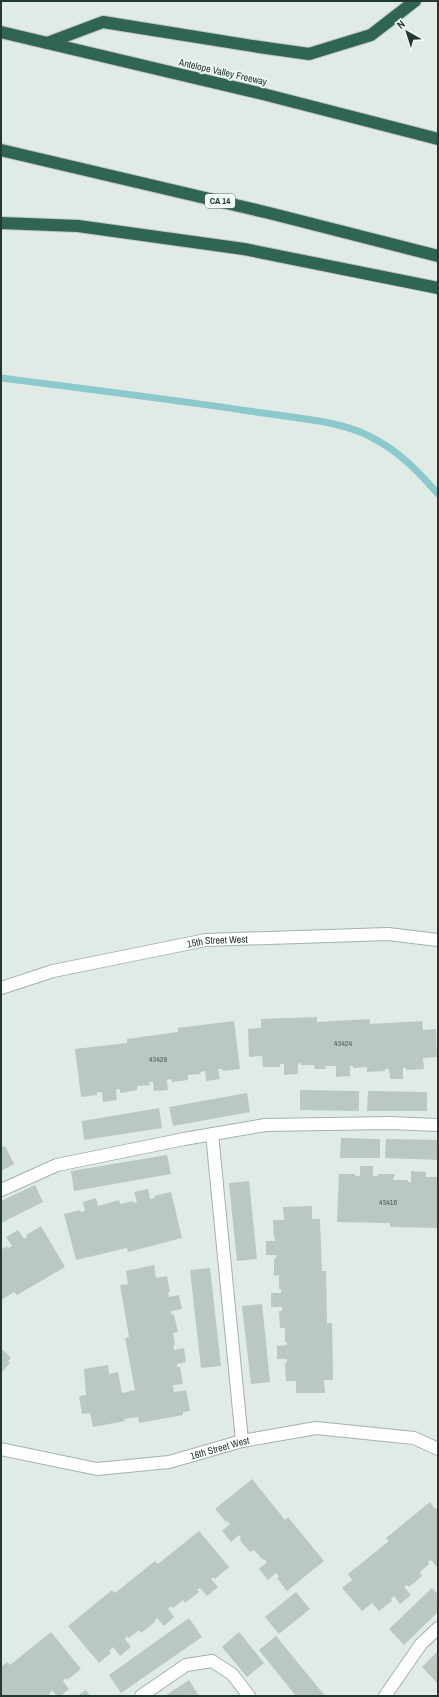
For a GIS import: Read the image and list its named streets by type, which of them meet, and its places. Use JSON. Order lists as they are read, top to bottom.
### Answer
{
  "streets": {
    "highway": ["Antelope Valley Freeway", "CA 14"],
    "street": ["15th Street West", "16th Street West"]
  },
  "house_numbers": ["43424", "43428", "43416"],
  "north": "top left"
}
